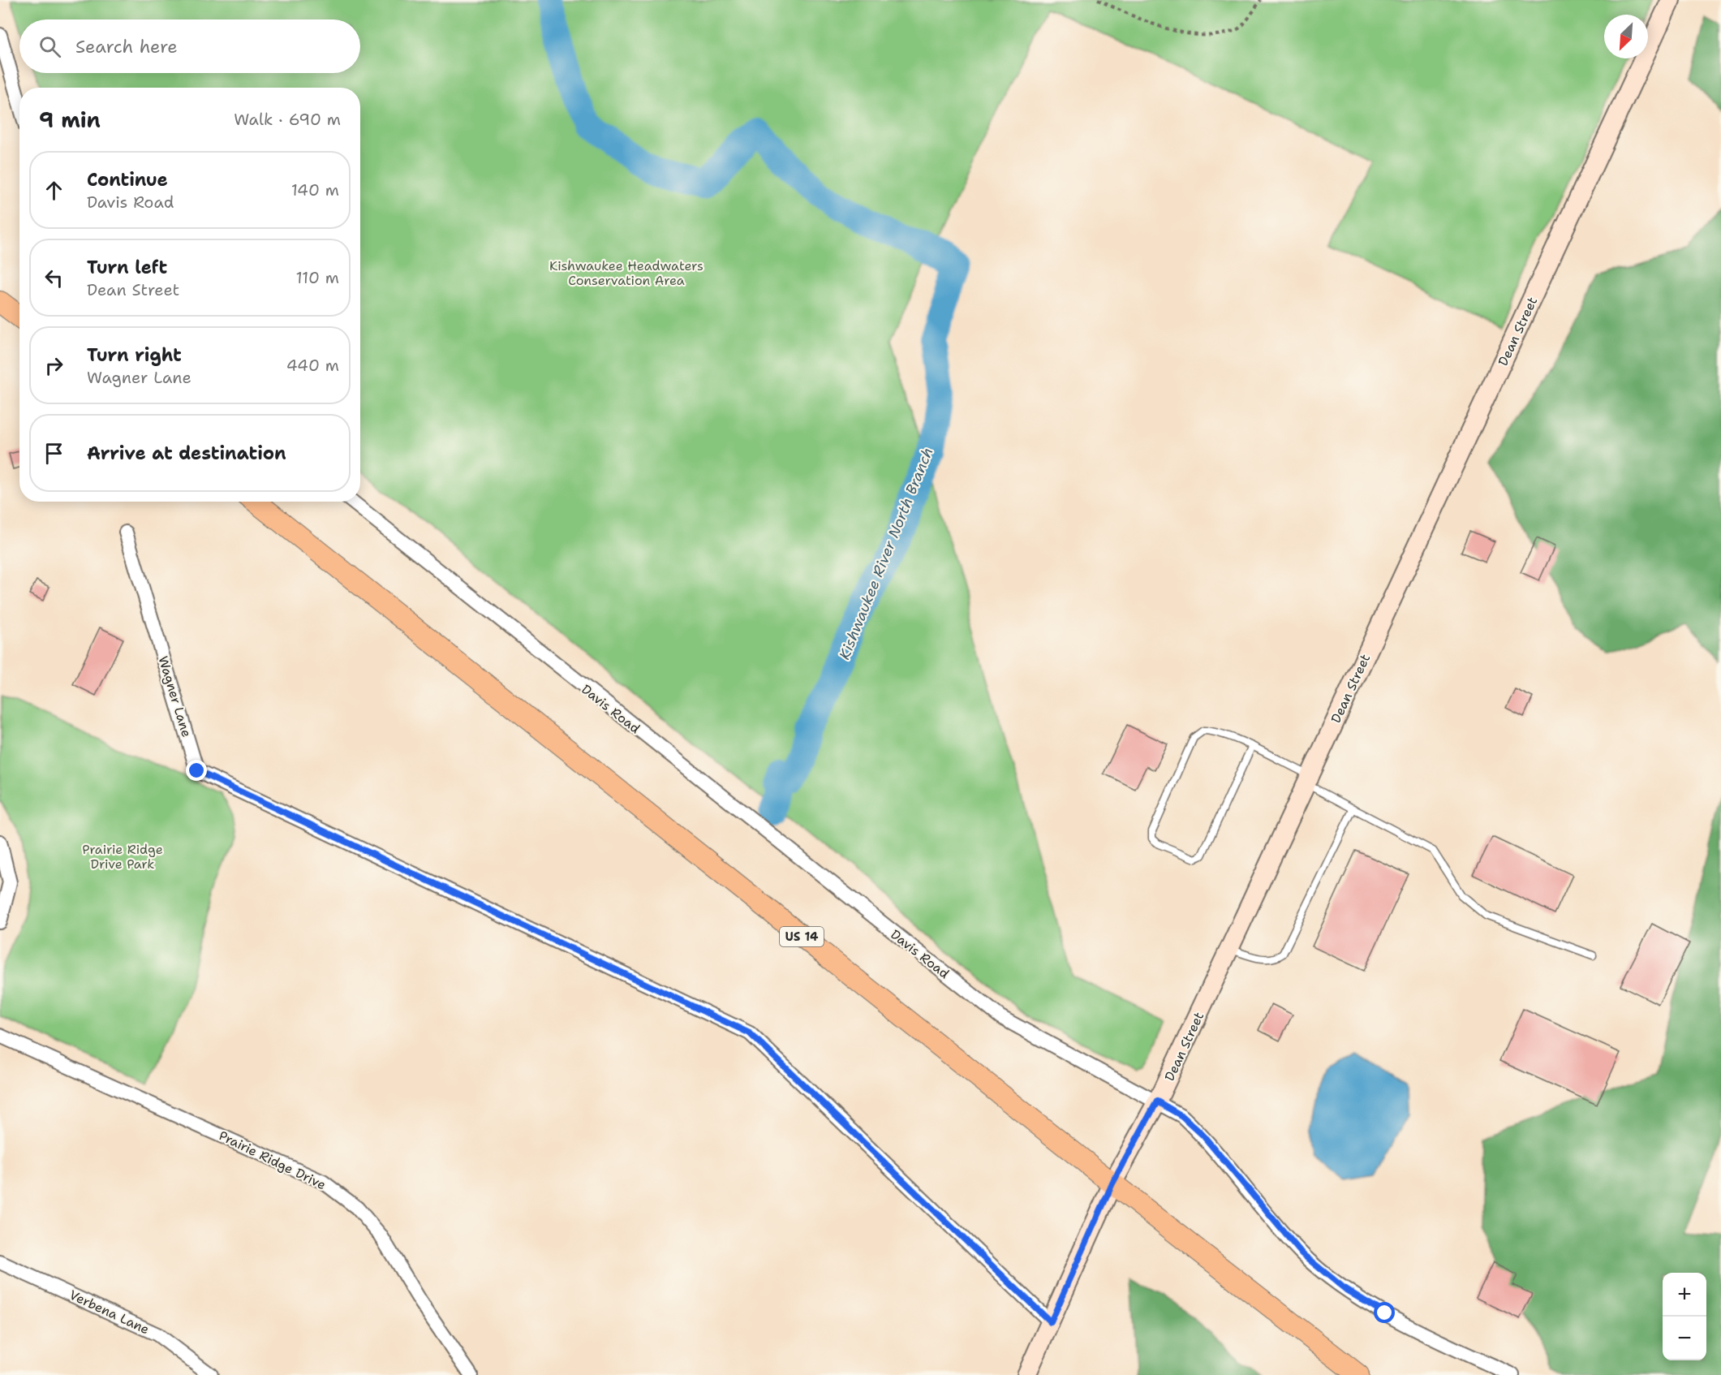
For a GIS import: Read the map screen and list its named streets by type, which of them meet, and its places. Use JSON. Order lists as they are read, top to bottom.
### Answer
{
  "streets": {
    "main road": ["US 14"],
    "street": [
      "Dean Street",
      "Wagner Lane",
      "Davis Road",
      "Prairie Ridge Drive",
      "Verbena Lane"
    ]
  },
  "crossings": [
    ["Dean Street", "Wagner Lane"],
    ["Dean Street", "Davis Road"],
    ["Dean Street", "US 14"]
  ],
  "water": ["Kishwaukee River North Branch"],
  "parks": ["Kishwaukee Headwaters Conservation Area", "Prairie Ridge Drive Park"],
  "north": "bottom left",
  "page": {
    "search": "Search here",
    "heading": ["9 min", "Walk · 690 m"],
    "list": [
      ["Continue", "Davis Road", "140 m"],
      ["Turn left", "Dean Street", "110 m"],
      ["Turn right", "Wagner Lane", "440 m"],
      "Arrive at destination"
    ],
    "map_buttons": ["+", "−"]
  }
}
